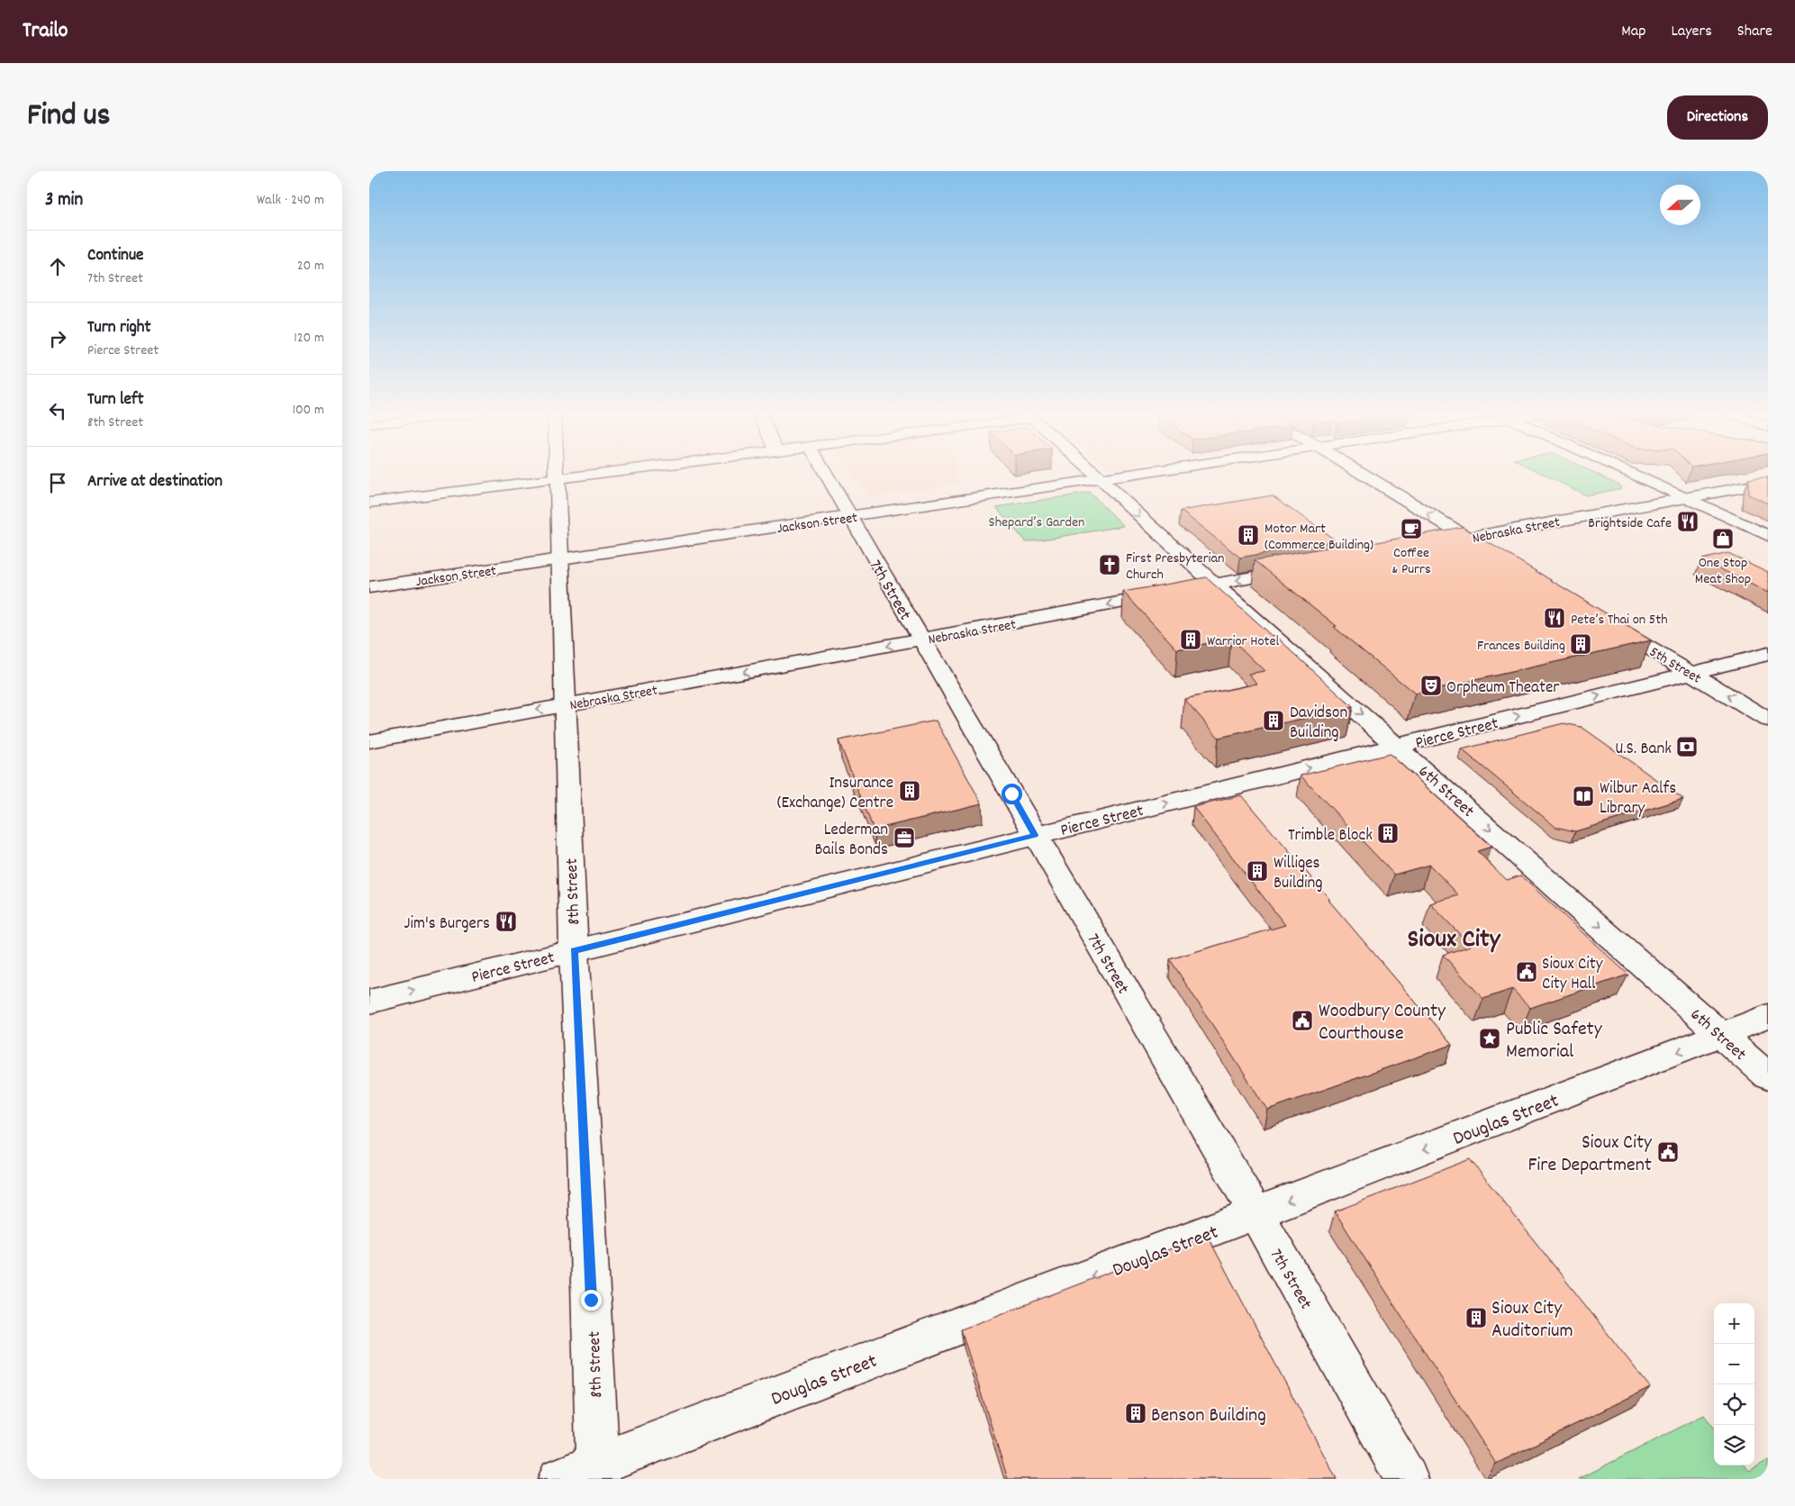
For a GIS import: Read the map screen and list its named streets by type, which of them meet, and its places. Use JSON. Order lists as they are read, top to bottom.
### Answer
{
  "streets": {
    "main road": [
      "Jackson Street",
      "Nebraska Street",
      "7th Street",
      "5th Street",
      "Pierce Street",
      "6th Street",
      "8th Street",
      "Douglas Street"
    ]
  },
  "crossings": [
    ["Jackson Street", "7th Street"],
    ["Jackson Street", "6th Street"],
    ["Jackson Street", "8th Street"],
    ["Nebraska Street", "7th Street"],
    ["Nebraska Street", "6th Street"],
    ["Nebraska Street", "8th Street"],
    ["7th Street", "Pierce Street"],
    ["7th Street", "Douglas Street"],
    ["5th Street", "Pierce Street"],
    ["Pierce Street", "6th Street"],
    ["Pierce Street", "8th Street"],
    ["6th Street", "Douglas Street"],
    ["8th Street", "Douglas Street"]
  ],
  "one_way": [
    "Nebraska Street",
    "5th Street",
    "Pierce Street",
    "6th Street",
    "Douglas Street"
  ],
  "districts": ["Sioux City"],
  "parks": ["Shepard’s Garden"],
  "places": {
    "restaurant": ["Brightside Cafe", "Pete’s Thai on 5th", "Jim's Burgers"],
    "cafe": ["Coffee & Purrs"],
    "building": [
      "Motor Mart (Commerce Building)",
      "Warrior Hotel",
      "Frances Building",
      "Davidson Building",
      "Insurance (Exchange) Centre",
      "Trimble Block",
      "Williges Building",
      "Sioux City Auditorium",
      "Benson Building"
    ],
    "shop": ["One Stop Meat Shop"],
    "church": ["First Presbyterian Church"],
    "theatre": ["Orpheum Theater"],
    "bank": ["U.S. Bank"],
    "library": ["Wilbur Aalfs Library"],
    "office": ["Lederman Bails Bonds"],
    "public building": ["Sioux City City Hall", "Woodbury County Courthouse", "Sioux City Fire Department"],
    "place": ["Public Safety Memorial"]
  },
  "north": "left",
  "page": {
    "header": "Trailo",
    "nav": ["Map", "Layers", "Share"],
    "title": "Find us",
    "buttons": "Directions",
    "heading": ["3 min", "Walk · 240 m"],
    "list": [
      ["Continue", "7th Street", "20 m"],
      ["Turn right", "Pierce Street", "120 m"],
      ["Turn left", "8th Street", "100 m"],
      "Arrive at destination"
    ],
    "map_buttons": ["+", "−"]
  }
}
